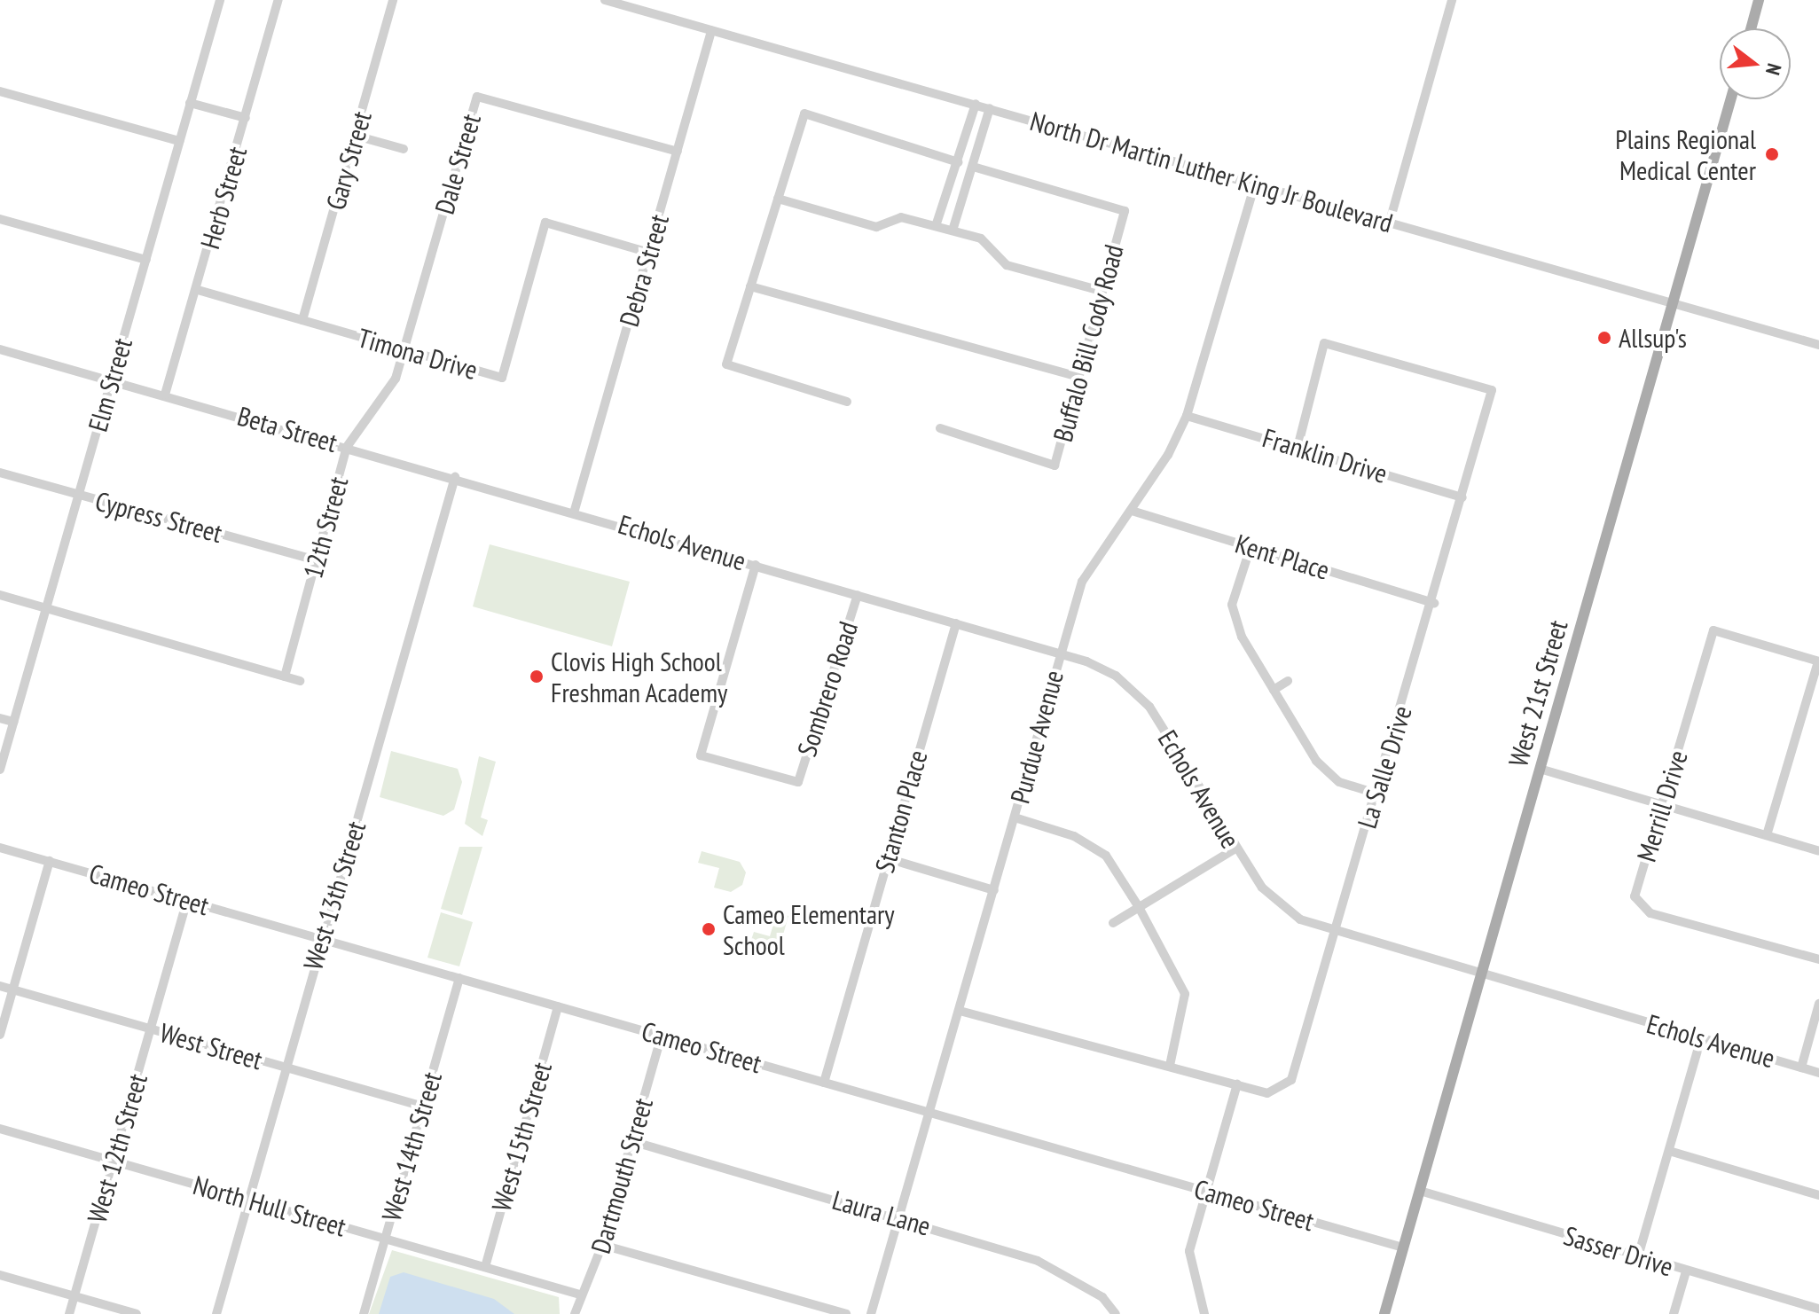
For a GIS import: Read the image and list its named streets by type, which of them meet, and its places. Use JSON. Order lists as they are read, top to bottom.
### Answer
{
  "streets": {
    "main road": ["West 21st Street"],
    "street": [
      "Gary Street",
      "Dale Street",
      "North Dr Martin Luther King Jr Boulevard",
      "Herb Street",
      "Debra Street",
      "Buffalo Bill Cody Road",
      "Timona Drive",
      "Elm Street",
      "Beta Street",
      "Franklin Drive",
      "Cypress Street",
      "12th Street",
      "Echols Avenue",
      "Kent Place",
      "Sombrero Road",
      "Purdue Avenue",
      "La Salle Drive",
      "Merrill Drive",
      "Stanton Place",
      "Cameo Street",
      "West 13th Street",
      "West Street",
      "West 15th Street",
      "West 14th Street",
      "West 12th Street",
      "Dartmouth Street",
      "North Hull Street",
      "Laura Lane",
      "Sasser Drive"
    ]
  },
  "crossings": [
    ["Gary Street", "Timona Drive"],
    ["Dale Street", "Debra Street"],
    ["Dale Street", "Timona Drive"],
    ["Dale Street", "12th Street"],
    ["North Dr Martin Luther King Jr Boulevard", "Debra Street"],
    ["North Dr Martin Luther King Jr Boulevard", "West 21st Street"],
    ["North Dr Martin Luther King Jr Boulevard", "Purdue Avenue"],
    ["Herb Street", "Timona Drive"],
    ["Herb Street", "Beta Street"],
    ["Debra Street", "Timona Drive"],
    ["Debra Street", "Beta Street"],
    ["Debra Street", "Echols Avenue"],
    ["Timona Drive", "12th Street"],
    ["Elm Street", "Beta Street"],
    ["Elm Street", "Cypress Street"],
    ["Beta Street", "12th Street"],
    ["Beta Street", "Echols Avenue"],
    ["Beta Street", "West 13th Street"],
    ["Franklin Drive", "Purdue Avenue"],
    ["Franklin Drive", "La Salle Drive"],
    ["Cypress Street", "12th Street"],
    ["Echols Avenue", "Sombrero Road"],
    ["Echols Avenue", "West 21st Street"],
    ["Echols Avenue", "Purdue Avenue"],
    ["Echols Avenue", "La Salle Drive"],
    ["Echols Avenue", "Stanton Place"],
    ["Kent Place", "Purdue Avenue"],
    ["Kent Place", "La Salle Drive"],
    ["West 21st Street", "Cameo Street"],
    ["West 21st Street", "Sasser Drive"],
    ["Purdue Avenue", "La Salle Drive"],
    ["Purdue Avenue", "Cameo Street"],
    ["Purdue Avenue", "Laura Lane"],
    ["Stanton Place", "Cameo Street"],
    ["Cameo Street", "West 13th Street"],
    ["Cameo Street", "West 15th Street"],
    ["Cameo Street", "West 14th Street"],
    ["Cameo Street", "West 12th Street"],
    ["Cameo Street", "Dartmouth Street"],
    ["West 13th Street", "West Street"],
    ["West 13th Street", "North Hull Street"],
    ["West Street", "West 14th Street"],
    ["West Street", "West 12th Street"],
    ["West 15th Street", "North Hull Street"],
    ["West 14th Street", "North Hull Street"],
    ["West 12th Street", "North Hull Street"],
    ["Dartmouth Street", "North Hull Street"],
    ["Dartmouth Street", "Laura Lane"]
  ],
  "places": [
    "Plains Regional Medical Center",
    "Allsup's",
    "Clovis High School Freshman Academy",
    "Cameo Elementary School"
  ],
  "north": "right"
}
